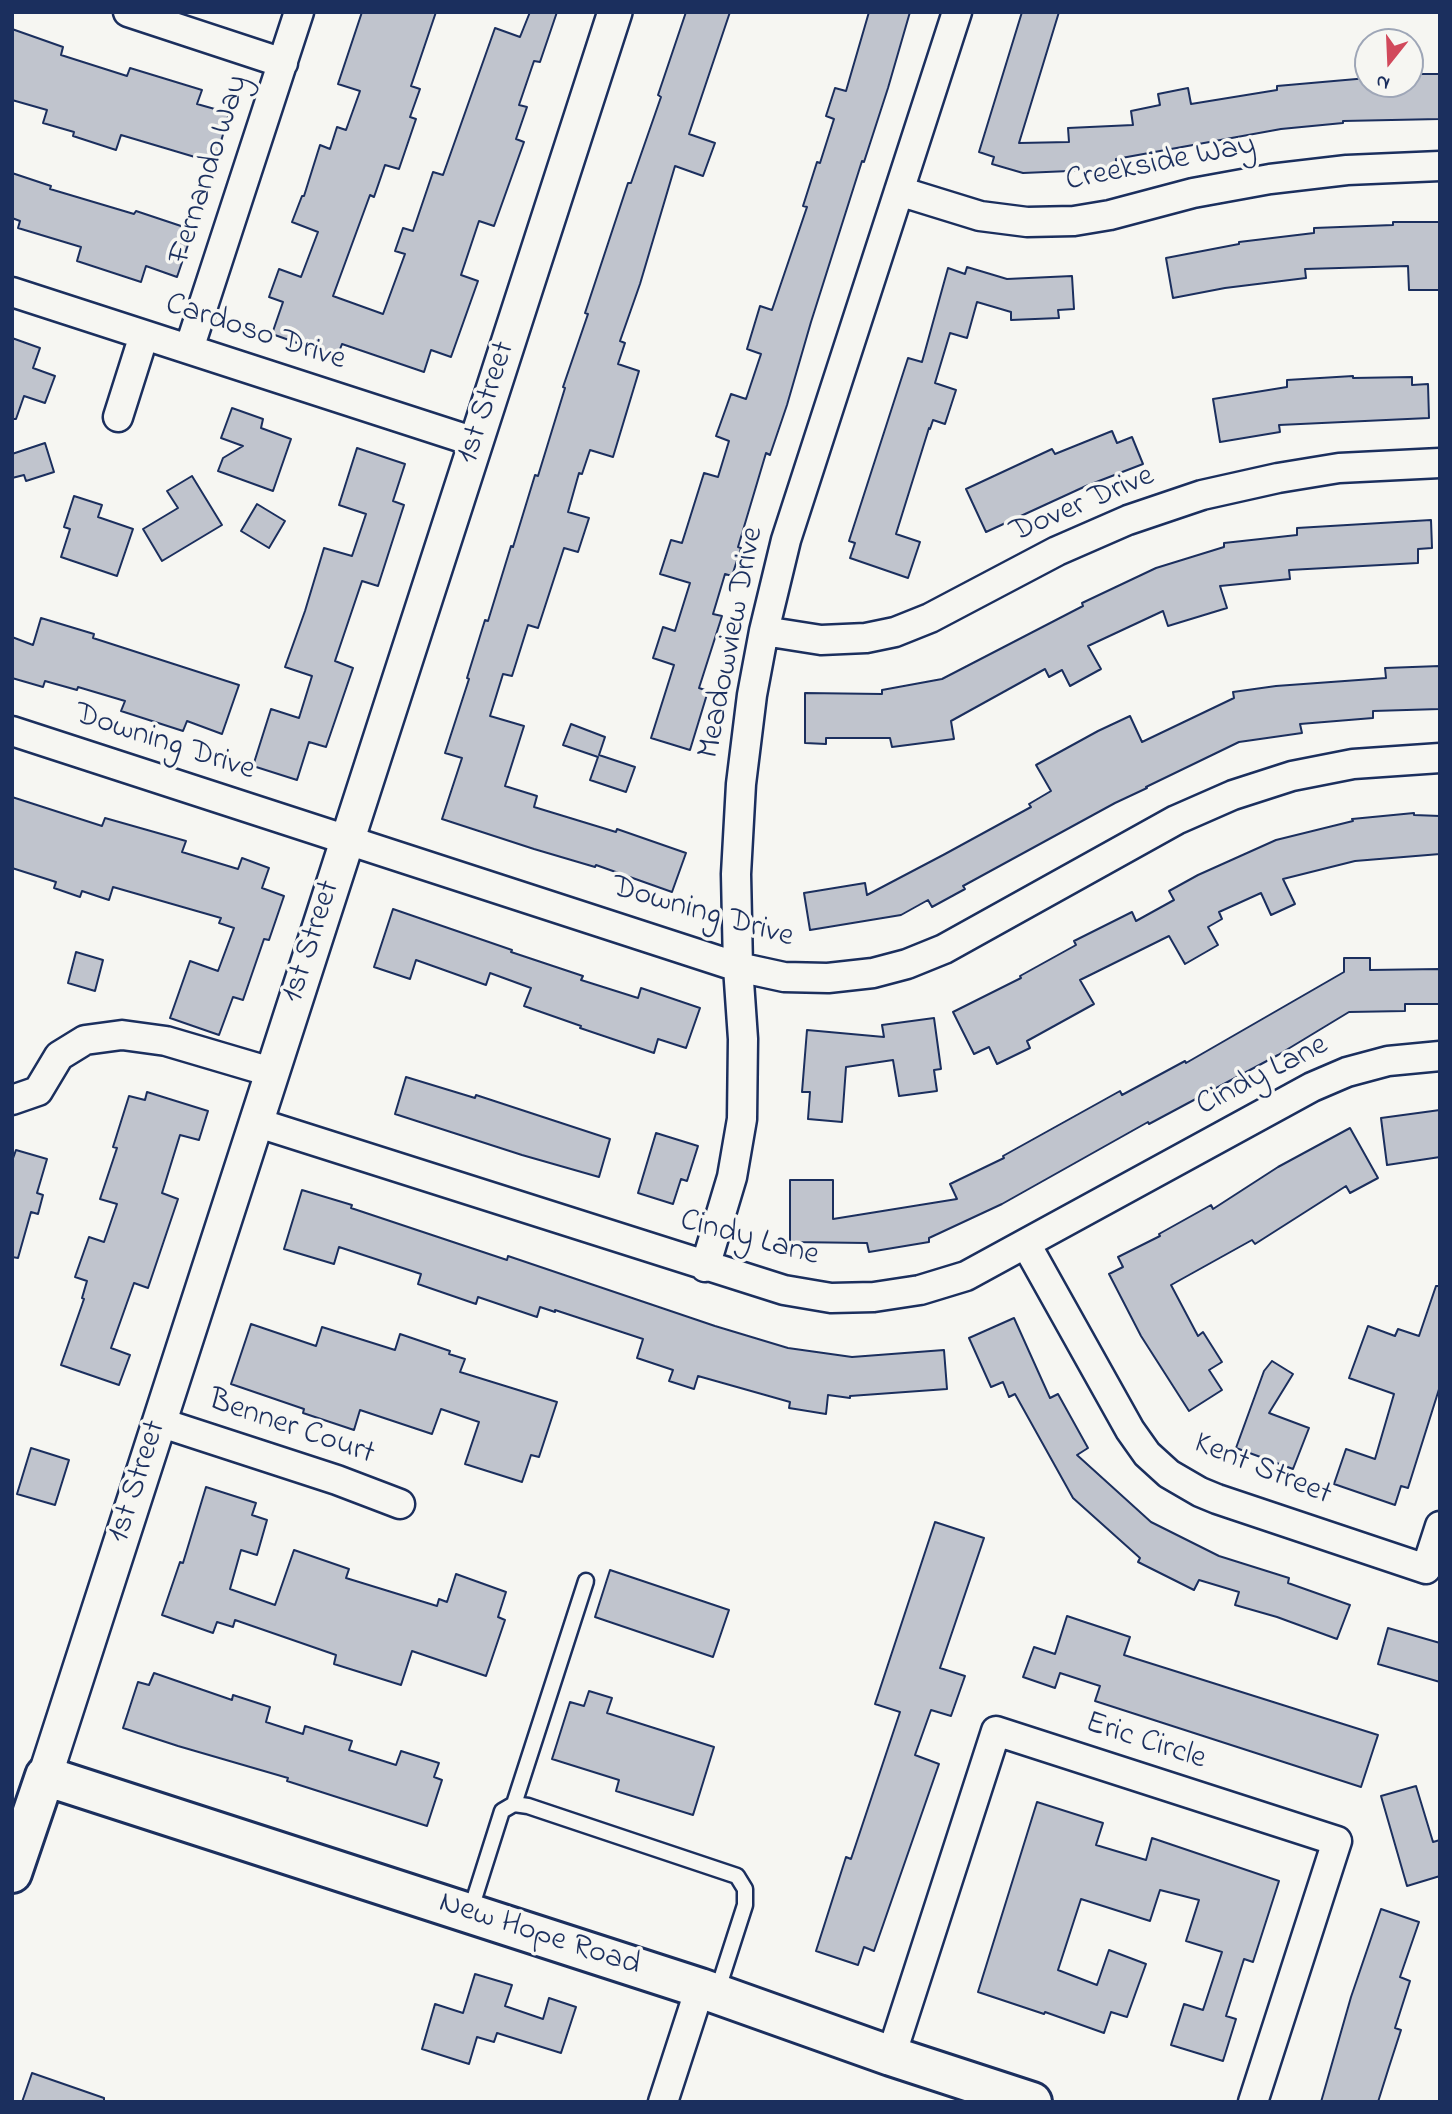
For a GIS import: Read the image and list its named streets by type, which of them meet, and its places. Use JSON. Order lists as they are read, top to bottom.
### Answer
{
  "streets": {
    "main road": ["1st Street", "New Hope Road"],
    "street": [
      "Creekside Way",
      "Fernando Way",
      "Cardoso Drive",
      "Dover Drive",
      "Meadowview Drive",
      "Downing Drive",
      "Cindy Lane",
      "Benner Court",
      "Kent Street",
      "Eric Circle"
    ]
  },
  "crossings": [
    ["Creekside Way", "Meadowview Drive"],
    ["Fernando Way", "Cardoso Drive"],
    ["Cardoso Drive", "1st Street"],
    ["1st Street", "Downing Drive"],
    ["1st Street", "Cindy Lane"],
    ["1st Street", "Benner Court"],
    ["1st Street", "New Hope Road"],
    ["Dover Drive", "Meadowview Drive"],
    ["Meadowview Drive", "Downing Drive"],
    ["Meadowview Drive", "Cindy Lane"],
    ["Cindy Lane", "Kent Street"],
    ["Eric Circle", "New Hope Road"]
  ],
  "north": "bottom"
}
